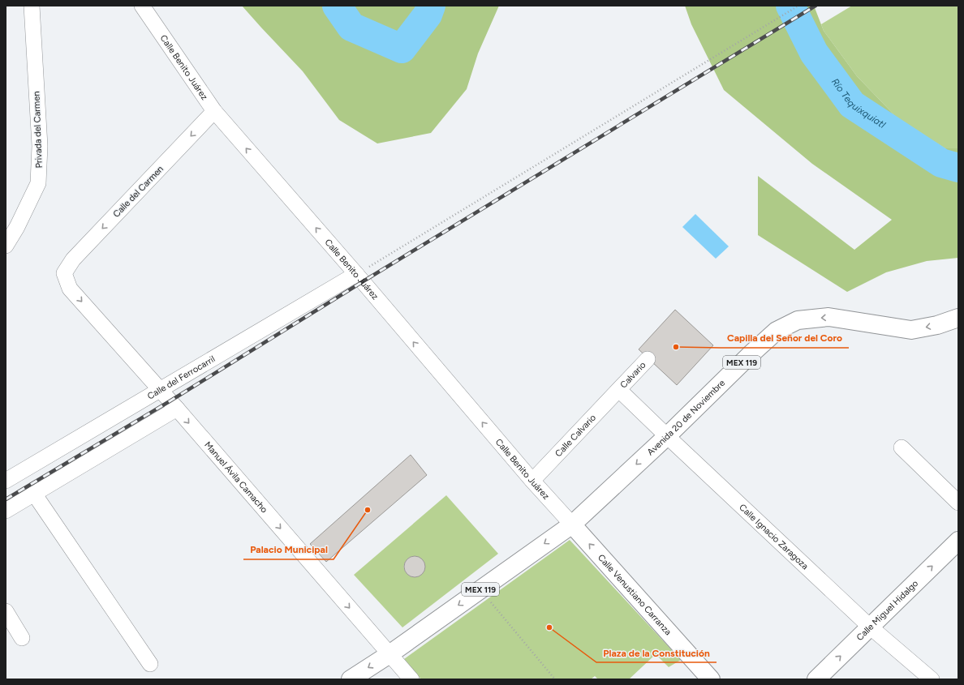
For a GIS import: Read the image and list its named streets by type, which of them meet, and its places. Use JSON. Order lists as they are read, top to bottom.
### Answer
{
  "streets": {
    "main road": [
      "MEX 119",
      "Avenida 20 de Noviembre",
      "Calle Venustiano Carranza",
      "Calle Miguel Hidalgo"
    ],
    "street": [
      "Calle Benito Juárez",
      "Privada del Carmen",
      "Calle del Carmen",
      "Calvario",
      "Calle del Ferrocarril",
      "Calle Calvario",
      "Manuel Ávila Camacho",
      "Calle Ignacio Zaragoza"
    ]
  },
  "crossings": [
    ["Calle Benito Juárez", "Calle del Carmen"],
    ["Calle Benito Juárez", "MEX 119"],
    ["Calle Benito Juárez", "Calle del Ferrocarril"],
    ["Calle Benito Juárez", "Avenida 20 de Noviembre"],
    ["Calle Benito Juárez", "Calle Calvario"],
    ["Calle Benito Juárez", "Calle Venustiano Carranza"],
    ["Calle del Carmen", "Manuel Ávila Camacho"],
    ["MEX 119", "Avenida 20 de Noviembre"],
    ["MEX 119", "Manuel Ávila Camacho"],
    ["MEX 119", "Calle Venustiano Carranza"],
    ["Calvario", "Calle Calvario"],
    ["Calvario", "Calle Ignacio Zaragoza"],
    ["Calle del Ferrocarril", "Manuel Ávila Camacho"],
    ["Avenida 20 de Noviembre", "Calle Ignacio Zaragoza"],
    ["Avenida 20 de Noviembre", "Calle Venustiano Carranza"],
    ["Calle Calvario", "Calle Ignacio Zaragoza"],
    ["Calle Ignacio Zaragoza", "Calle Miguel Hidalgo"]
  ],
  "one_way": [
    "Calle Benito Juárez",
    "Calle del Carmen",
    "Avenida 20 de Noviembre",
    "Manuel Ávila Camacho",
    "Calle Venustiano Carranza",
    "Calle Miguel Hidalgo"
  ],
  "water": ["Río Tequixquiatl"],
  "places": ["Capilla del Señor del Coro", "Palacio Municipal", "Plaza de la Constitución"]
}
